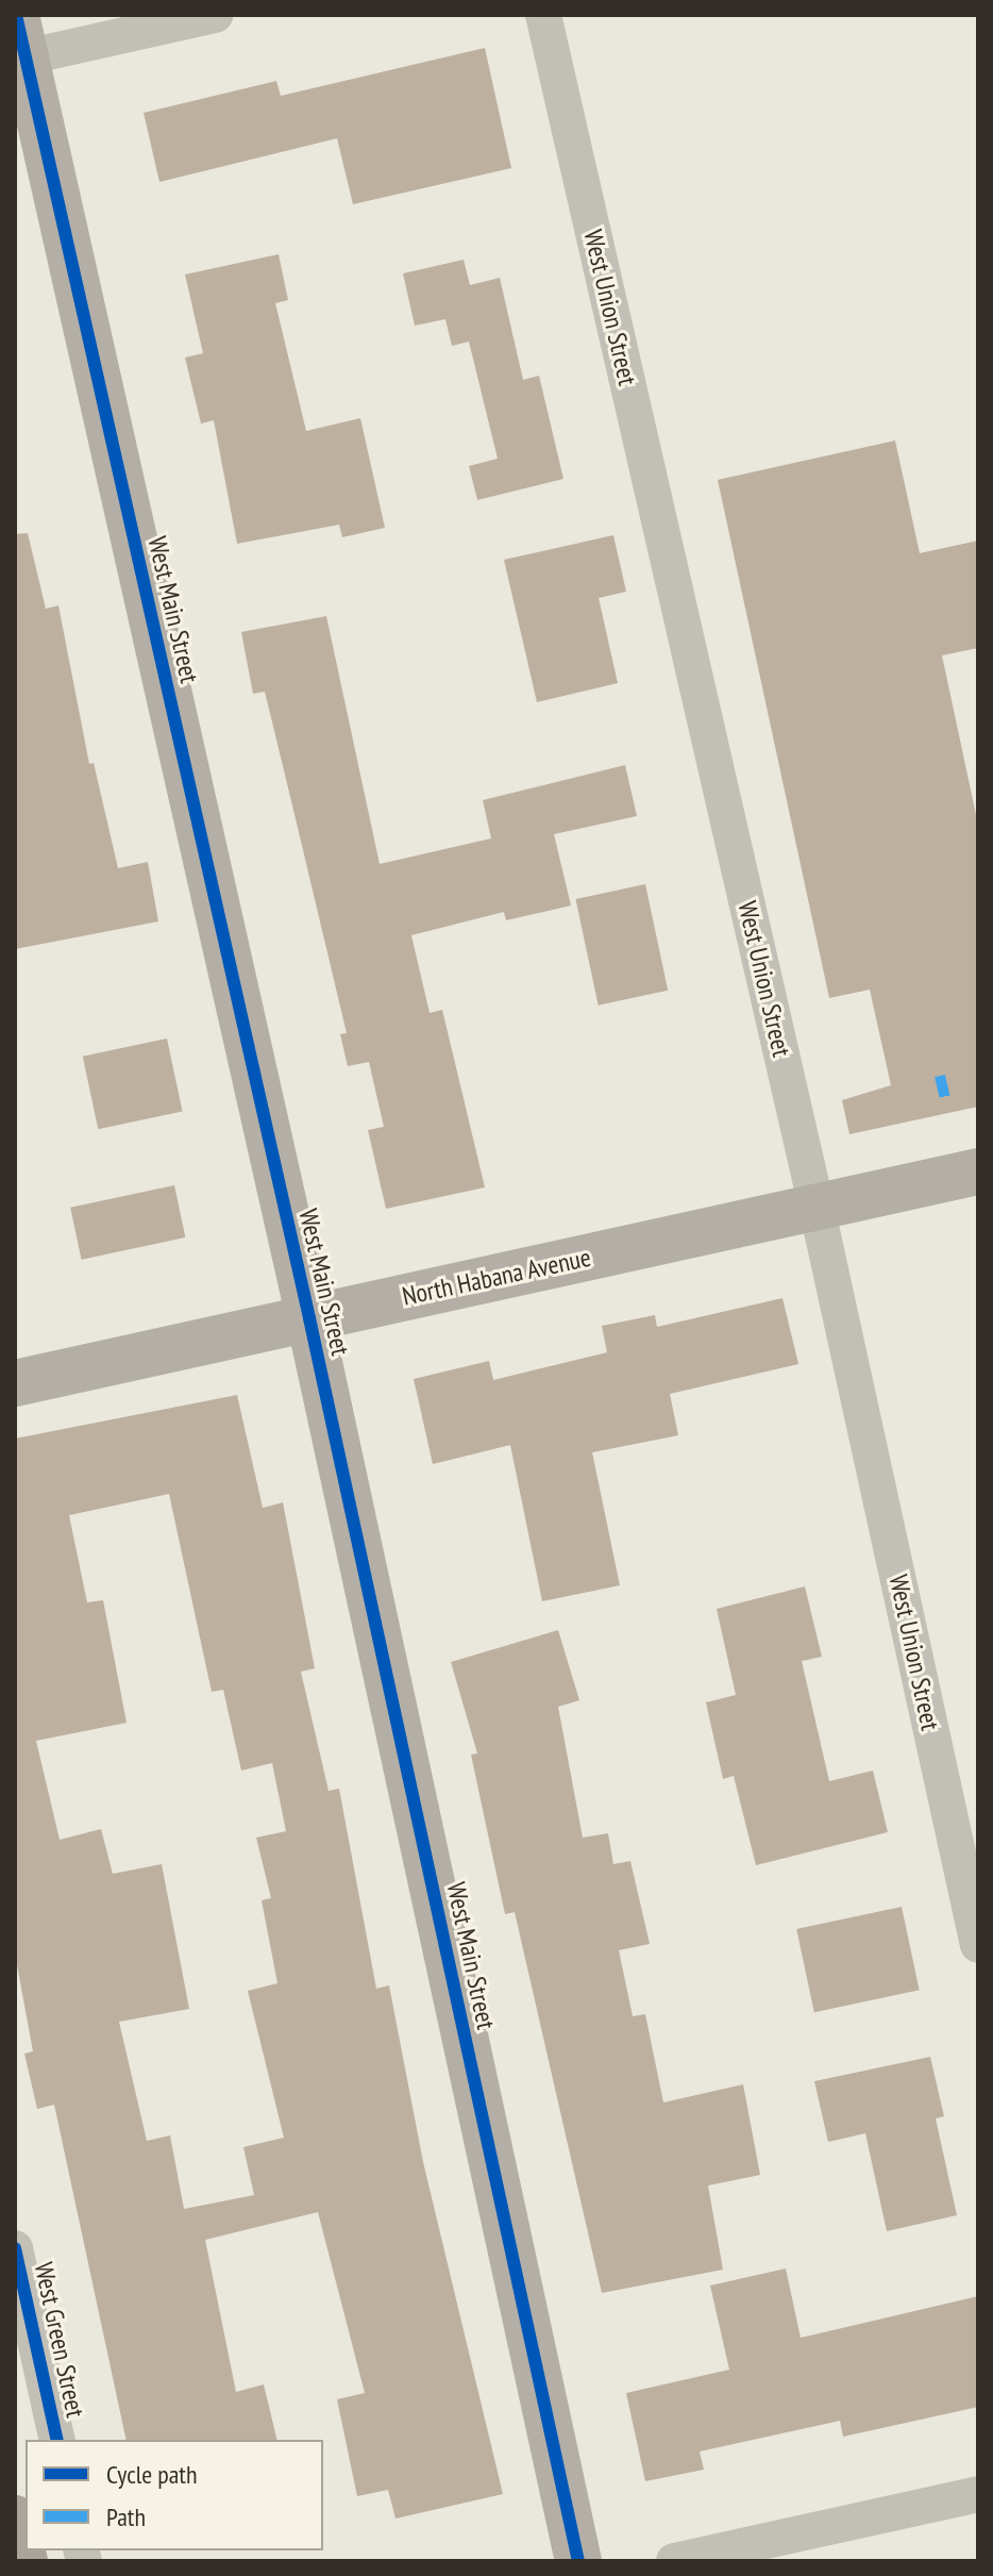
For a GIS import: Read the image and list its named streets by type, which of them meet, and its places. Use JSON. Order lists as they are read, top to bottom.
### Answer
{
  "streets": {
    "street": [
      "West Union Street",
      "West Main Street",
      "North Habana Avenue",
      "West Green Street"
    ]
  },
  "crossings": [
    ["West Union Street", "North Habana Avenue"],
    ["West Main Street", "North Habana Avenue"]
  ],
  "legend": ["Cycle path", "Path"]
}
